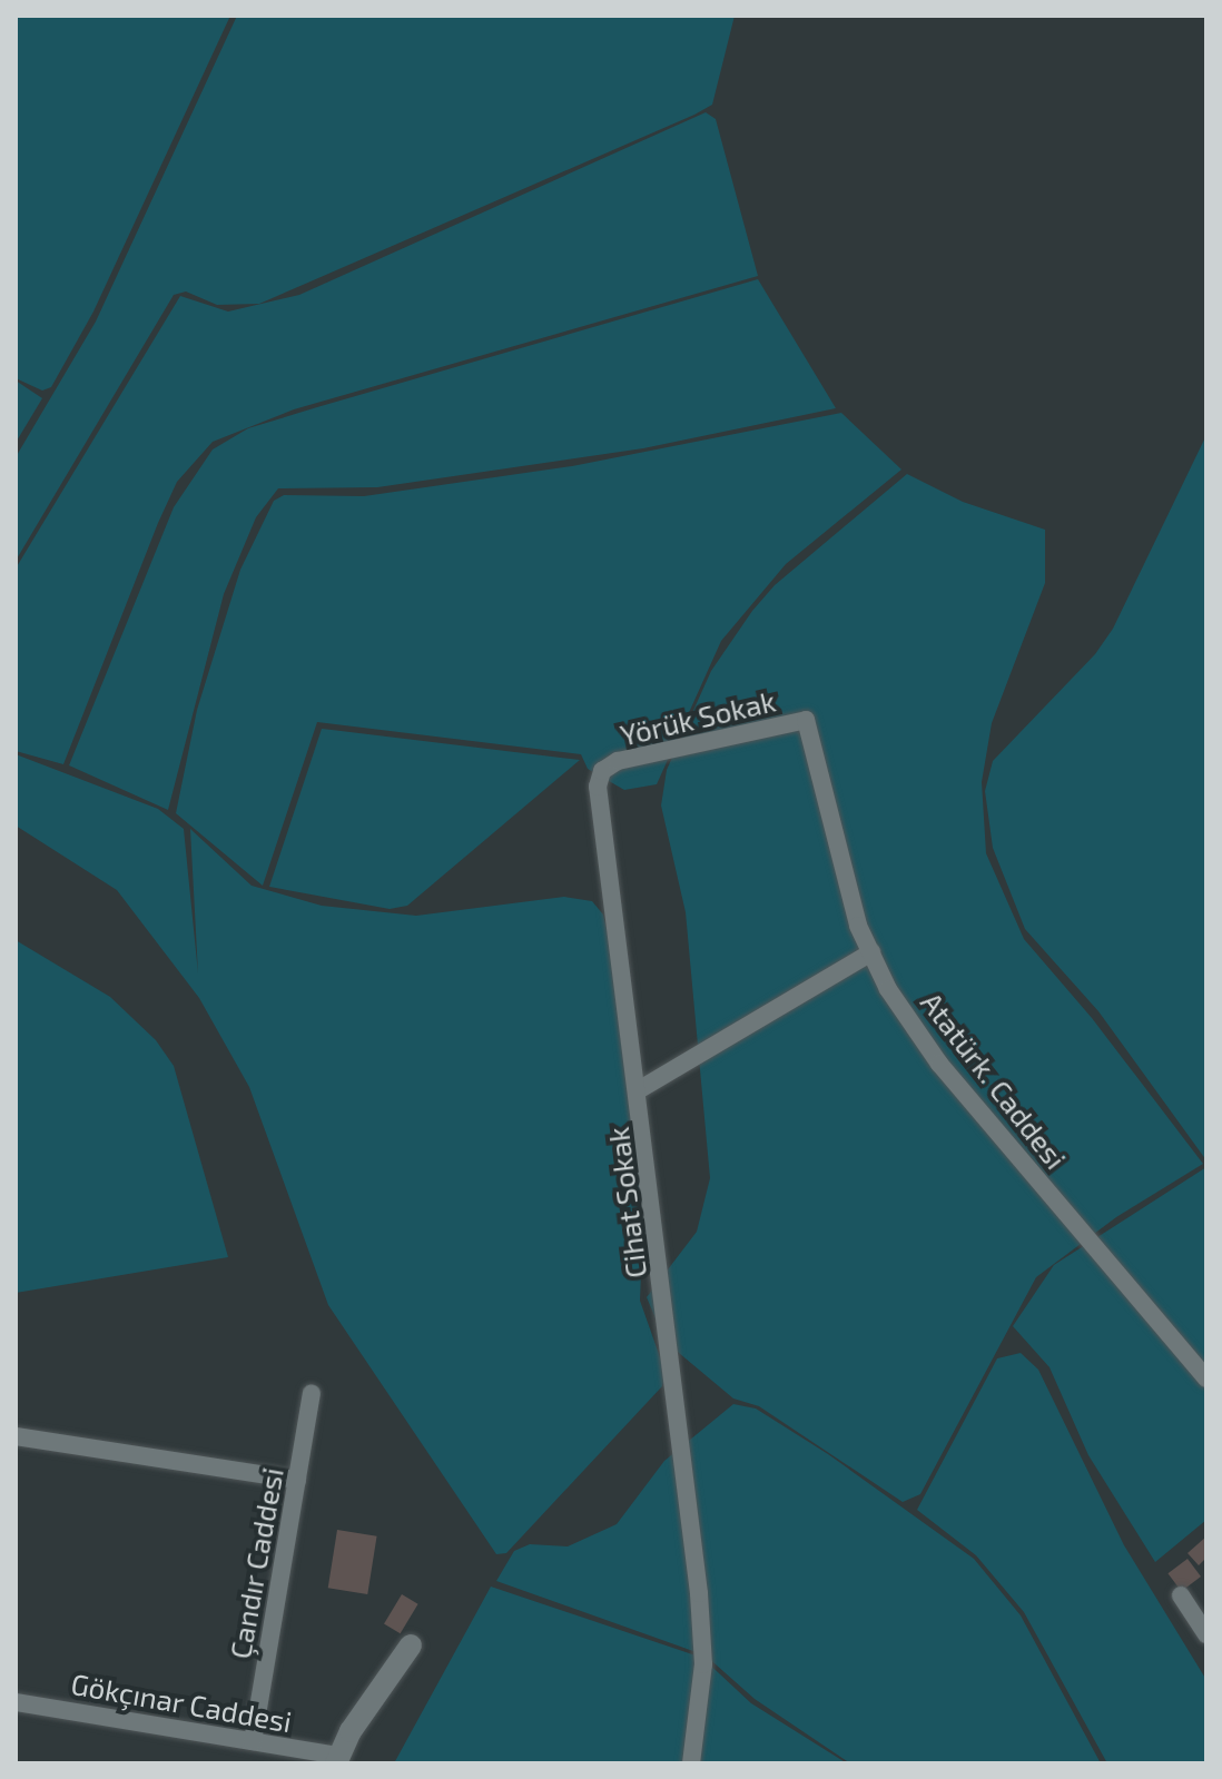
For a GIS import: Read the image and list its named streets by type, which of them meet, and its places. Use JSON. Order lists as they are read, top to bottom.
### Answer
{
  "streets": {
    "street": [
      "Yörük Sokak",
      "Atatürk. Caddesi",
      "Cihat Sokak",
      "Çandır Caddesi",
      "Gökçınar Caddesi"
    ]
  },
  "crossings": [
    ["Yörük Sokak", "Atatürk. Caddesi"],
    ["Yörük Sokak", "Cihat Sokak"],
    ["Çandır Caddesi", "Gökçınar Caddesi"]
  ]
}
